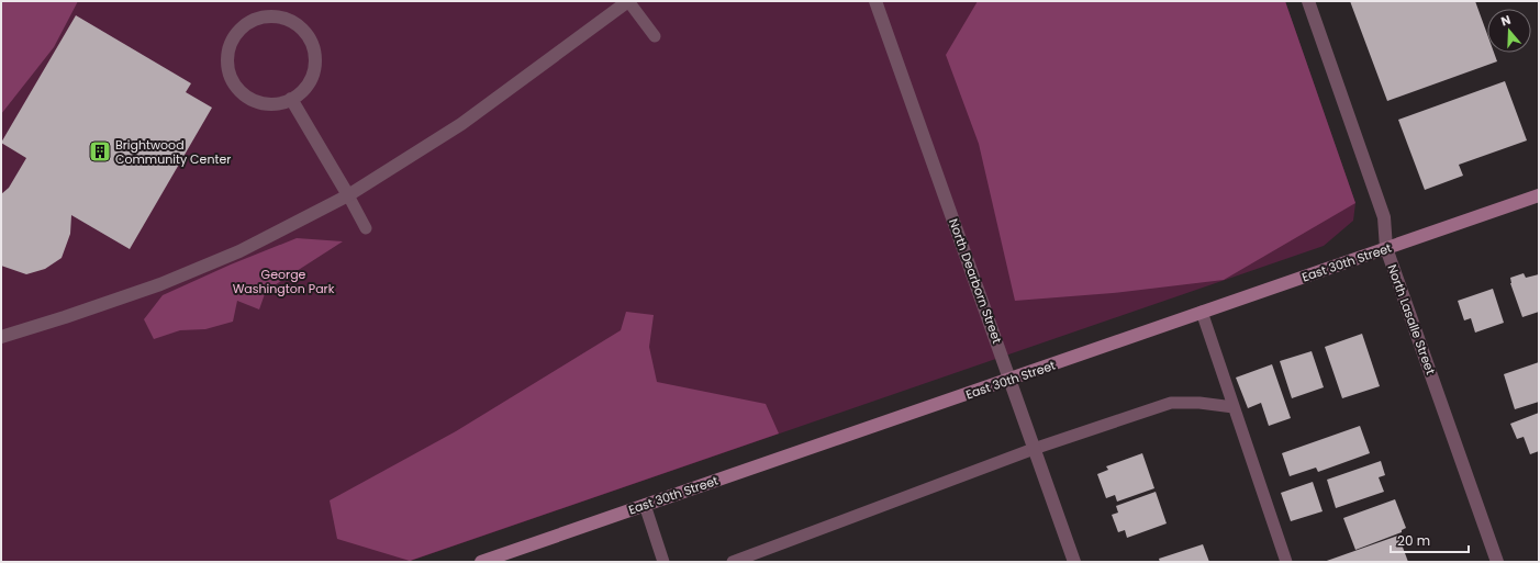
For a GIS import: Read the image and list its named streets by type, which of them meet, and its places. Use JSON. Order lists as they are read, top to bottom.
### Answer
{
  "streets": {
    "main road": ["East 30th Street"],
    "street": ["North Dearborn Street", "North Lasalle Street"]
  },
  "crossings": [
    ["East 30th Street", "North Dearborn Street"],
    ["East 30th Street", "North Lasalle Street"]
  ],
  "parks": ["George Washington Park"],
  "places": {
    "building": ["Brightwood Community Center"]
  },
  "scale_bar": "20 m",
  "north": "top"
}
